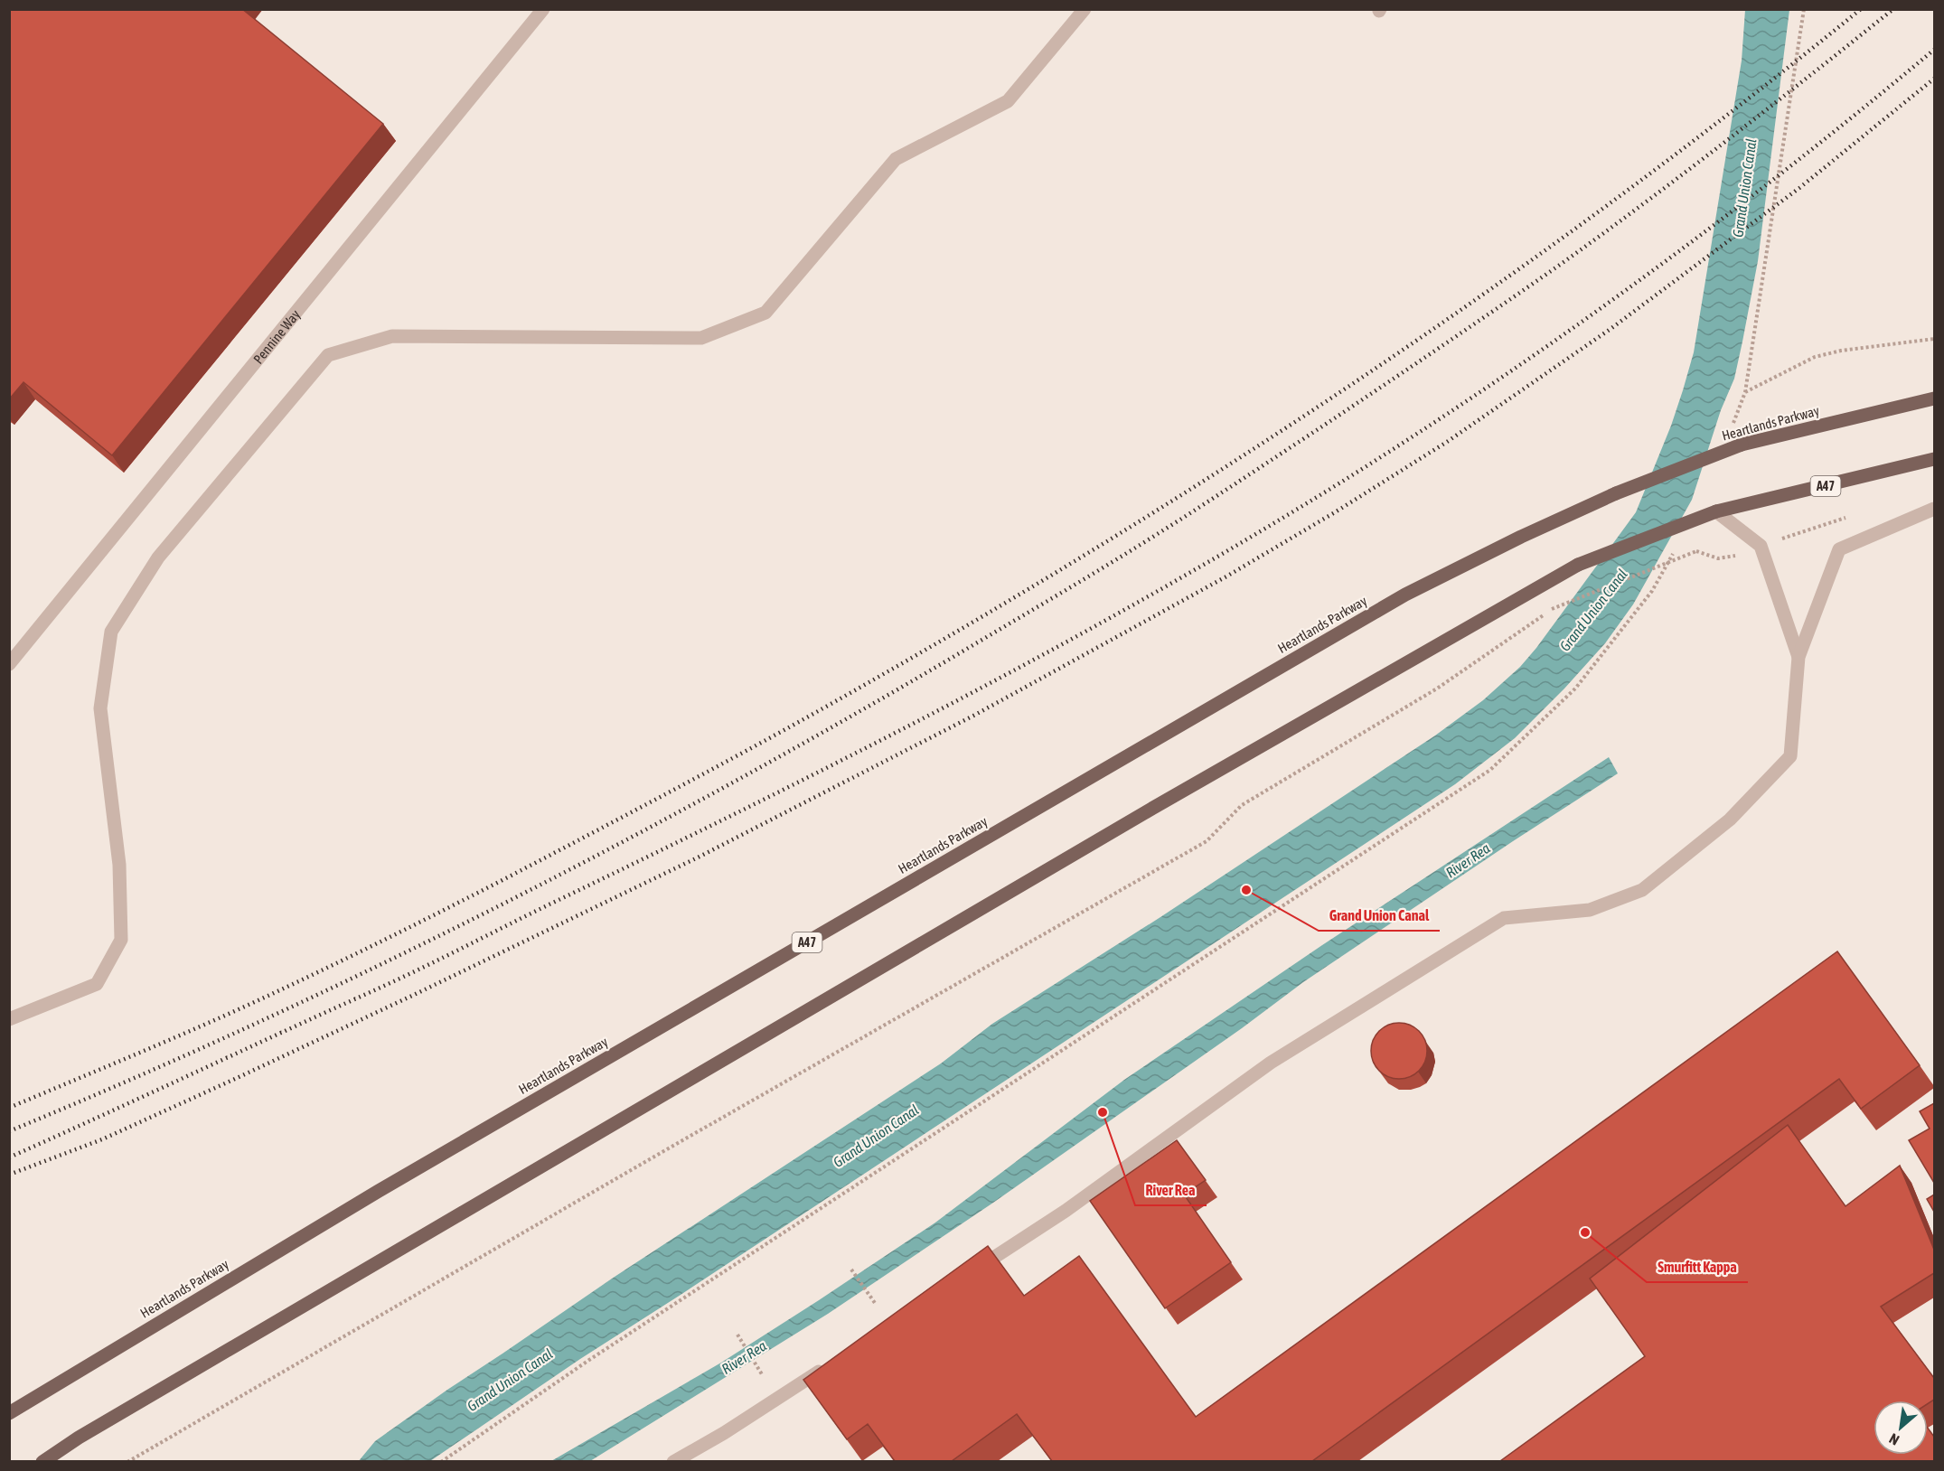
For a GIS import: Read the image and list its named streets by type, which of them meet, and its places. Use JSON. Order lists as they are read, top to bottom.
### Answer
{
  "streets": {
    "main road": ["Heartlands Parkway", "A47"],
    "lane": ["Pennine Way"]
  },
  "water": ["Grand Union Canal", "River Rea"],
  "places": ["Grand Union Canal", "River Rea", "Smurfitt Kappa"],
  "north": "bottom left"
}
